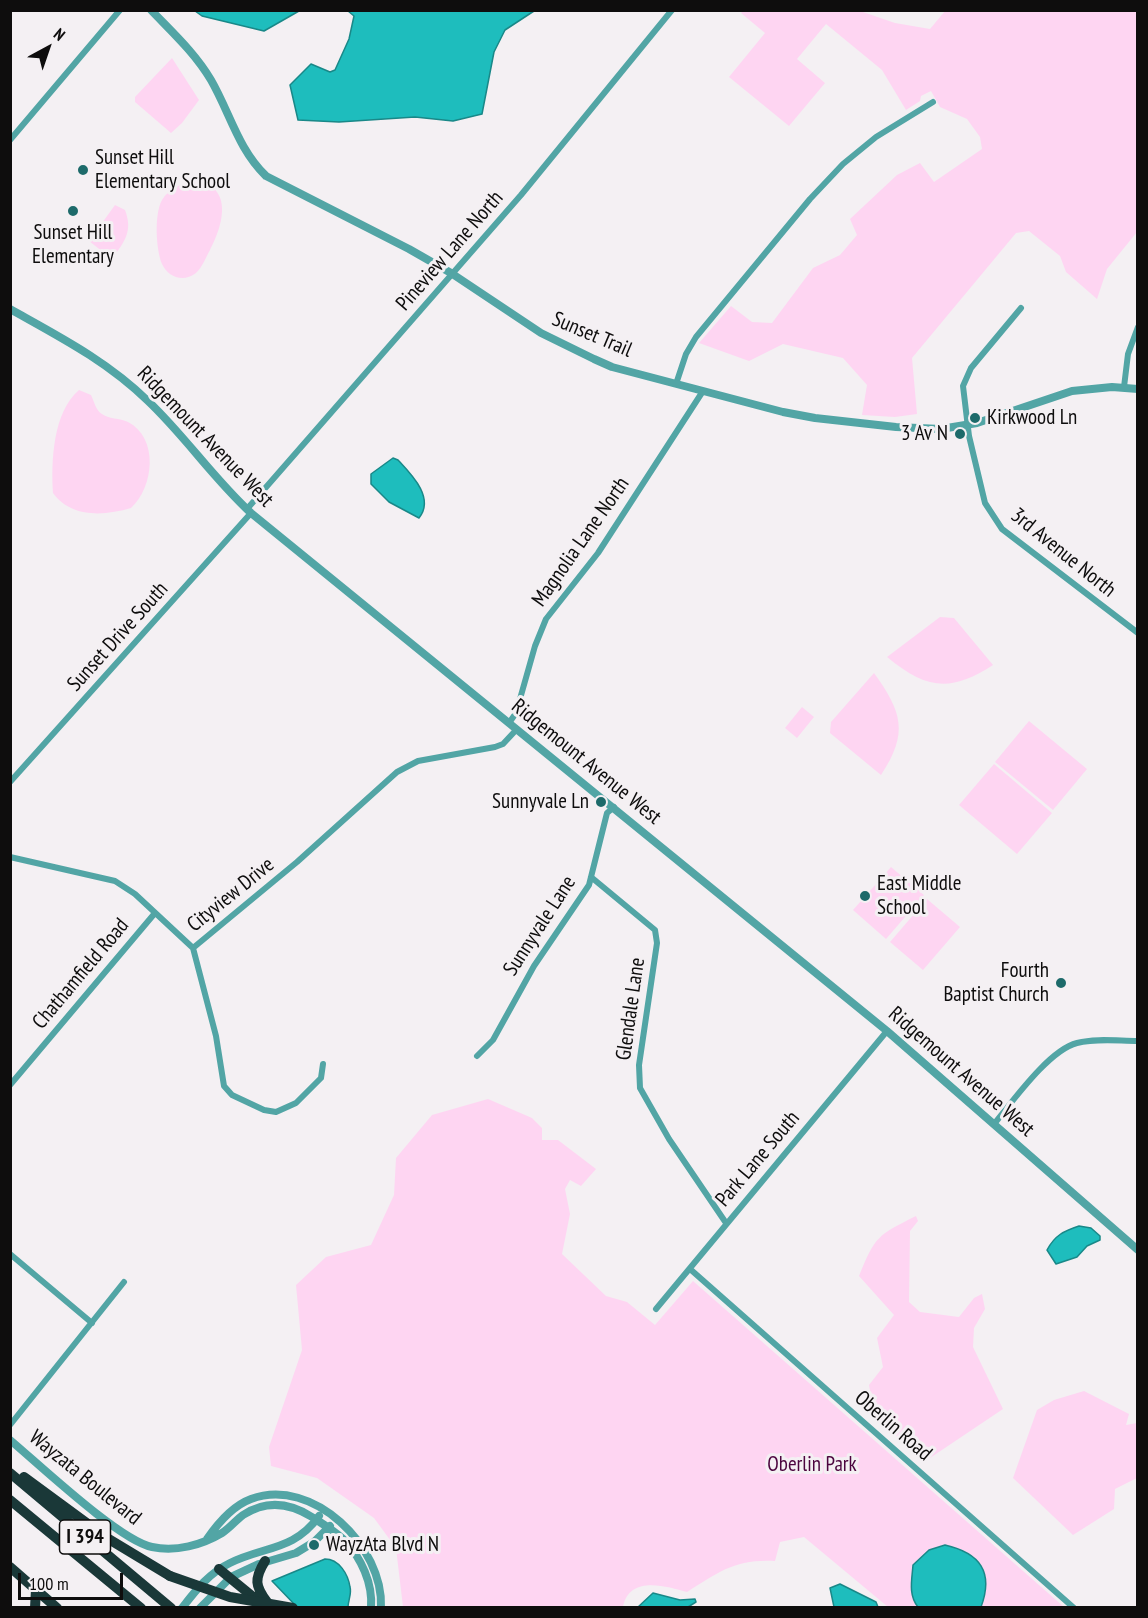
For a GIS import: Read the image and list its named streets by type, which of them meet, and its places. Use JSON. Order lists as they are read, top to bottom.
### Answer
{
  "streets": {
    "highway": ["I 394"],
    "street": [
      "Pineview Lane North",
      "Sunset Trail",
      "Ridgemount Avenue West",
      "Magnolia Lane North",
      "3rd Avenue North",
      "Sunset Drive South",
      "Cityview Drive",
      "Sunnyvale Lane",
      "Chathamfield Road",
      "Glendale Lane",
      "Park Lane South",
      "Oberlin Road",
      "Wayzata Boulevard"
    ]
  },
  "crossings": [
    ["Pineview Lane North", "Sunset Trail"],
    ["Pineview Lane North", "Ridgemount Avenue West"],
    ["Pineview Lane North", "Sunset Drive South"],
    ["Sunset Trail", "Magnolia Lane North"],
    ["Sunset Trail", "3rd Avenue North"],
    ["Ridgemount Avenue West", "Magnolia Lane North"],
    ["Ridgemount Avenue West", "Sunset Drive South"],
    ["Ridgemount Avenue West", "Cityview Drive"],
    ["Ridgemount Avenue West", "Sunnyvale Lane"],
    ["Ridgemount Avenue West", "Park Lane South"],
    ["Sunnyvale Lane", "Glendale Lane"],
    ["Glendale Lane", "Park Lane South"],
    ["Park Lane South", "Oberlin Road"]
  ],
  "parks": ["Oberlin Park"],
  "places": [
    "Sunset Hill Elementary School",
    "Sunset Hill Elementary",
    "Kirkwood Ln",
    "3 Av N",
    "Sunnyvale Ln",
    "East Middle School",
    "Fourth Baptist Church",
    "WayzAta Blvd N"
  ],
  "scale_bar": "100 m",
  "north": "top right"
}
